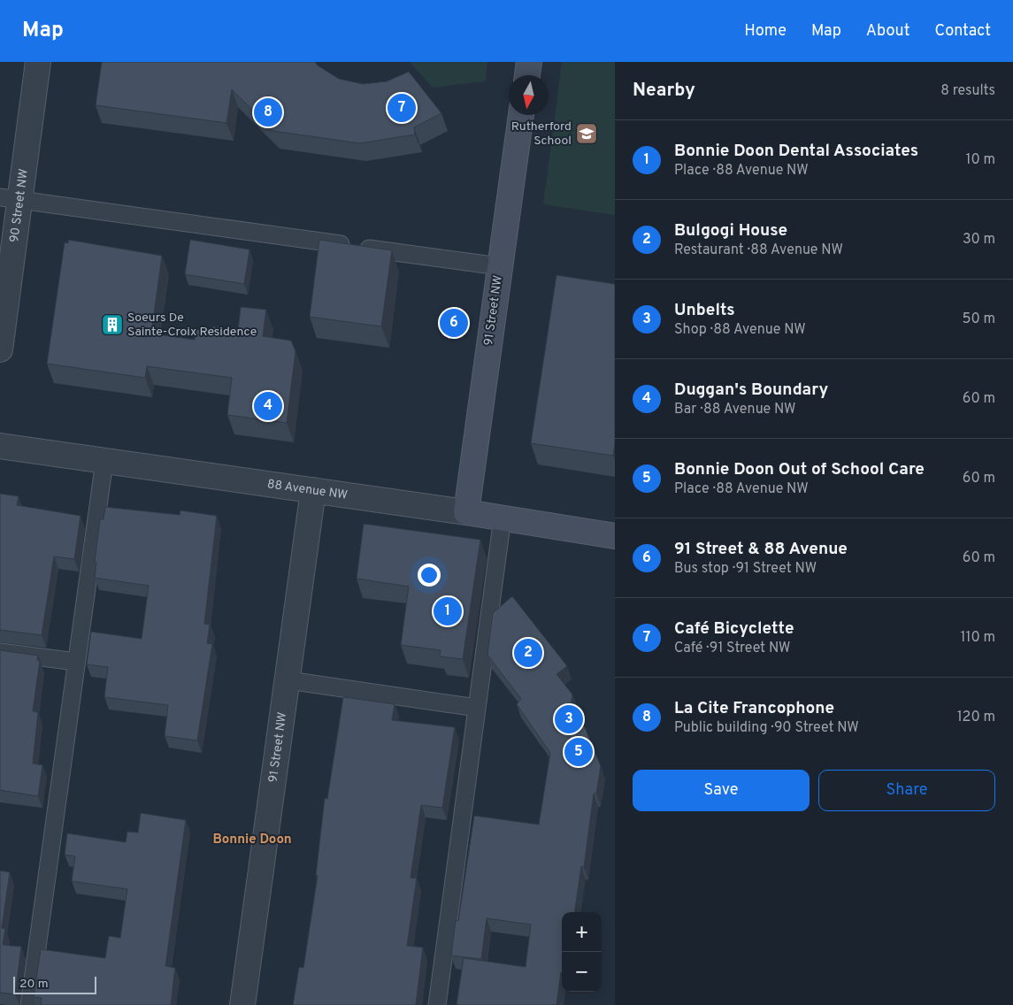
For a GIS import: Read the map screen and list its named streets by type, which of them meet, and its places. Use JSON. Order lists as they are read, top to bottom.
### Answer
{
  "streets": {
    "street": ["90 Street NW", "91 Street NW", "88 Avenue NW"]
  },
  "crossings": [
    ["91 Street NW", "88 Avenue NW"]
  ],
  "districts": ["Bonnie Doon"],
  "places": {
    "school or university": ["Rutherford School"],
    "building": ["Soeurs De Sainte-Croix Residence"]
  },
  "scale_bar": "20 m",
  "north": "bottom",
  "page": {
    "header": "Map",
    "nav": [
      "Home",
      "Map",
      "About",
      "Contact"
    ],
    "heading": ["Nearby", "8 results"],
    "pins": [
      "7",
      "8",
      "6",
      "4",
      "1",
      "2",
      "3",
      "5"
    ],
    "list": [
      {
        "mark": "1",
        "name": "Bonnie Doon Dental Associates",
        "note": "Place · 88 Avenue NW",
        "value": "10 m"
      },
      {
        "mark": "2",
        "name": "Bulgogi House",
        "note": "Restaurant · 88 Avenue NW",
        "value": "30 m"
      },
      {
        "mark": "3",
        "name": "Unbelts",
        "note": "Shop · 88 Avenue NW",
        "value": "50 m"
      },
      {
        "mark": "4",
        "name": "Duggan's Boundary",
        "note": "Bar · 88 Avenue NW",
        "value": "60 m"
      },
      {
        "mark": "5",
        "name": "Bonnie Doon Out of School Care",
        "note": "Place · 88 Avenue NW",
        "value": "60 m"
      },
      {
        "mark": "6",
        "name": "91 Street & 88 Avenue",
        "note": "Bus stop · 91 Street NW",
        "value": "60 m"
      },
      {
        "mark": "7",
        "name": "Café Bicyclette",
        "note": "Café · 91 Street NW",
        "value": "110 m"
      },
      {
        "mark": "8",
        "name": "La Cite Francophone",
        "note": "Public building · 90 Street NW",
        "value": "120 m"
      }
    ],
    "buttons": ["Save", "Share"],
    "map_buttons": ["+", "−"],
    "scale": "20 m"
  }
}
